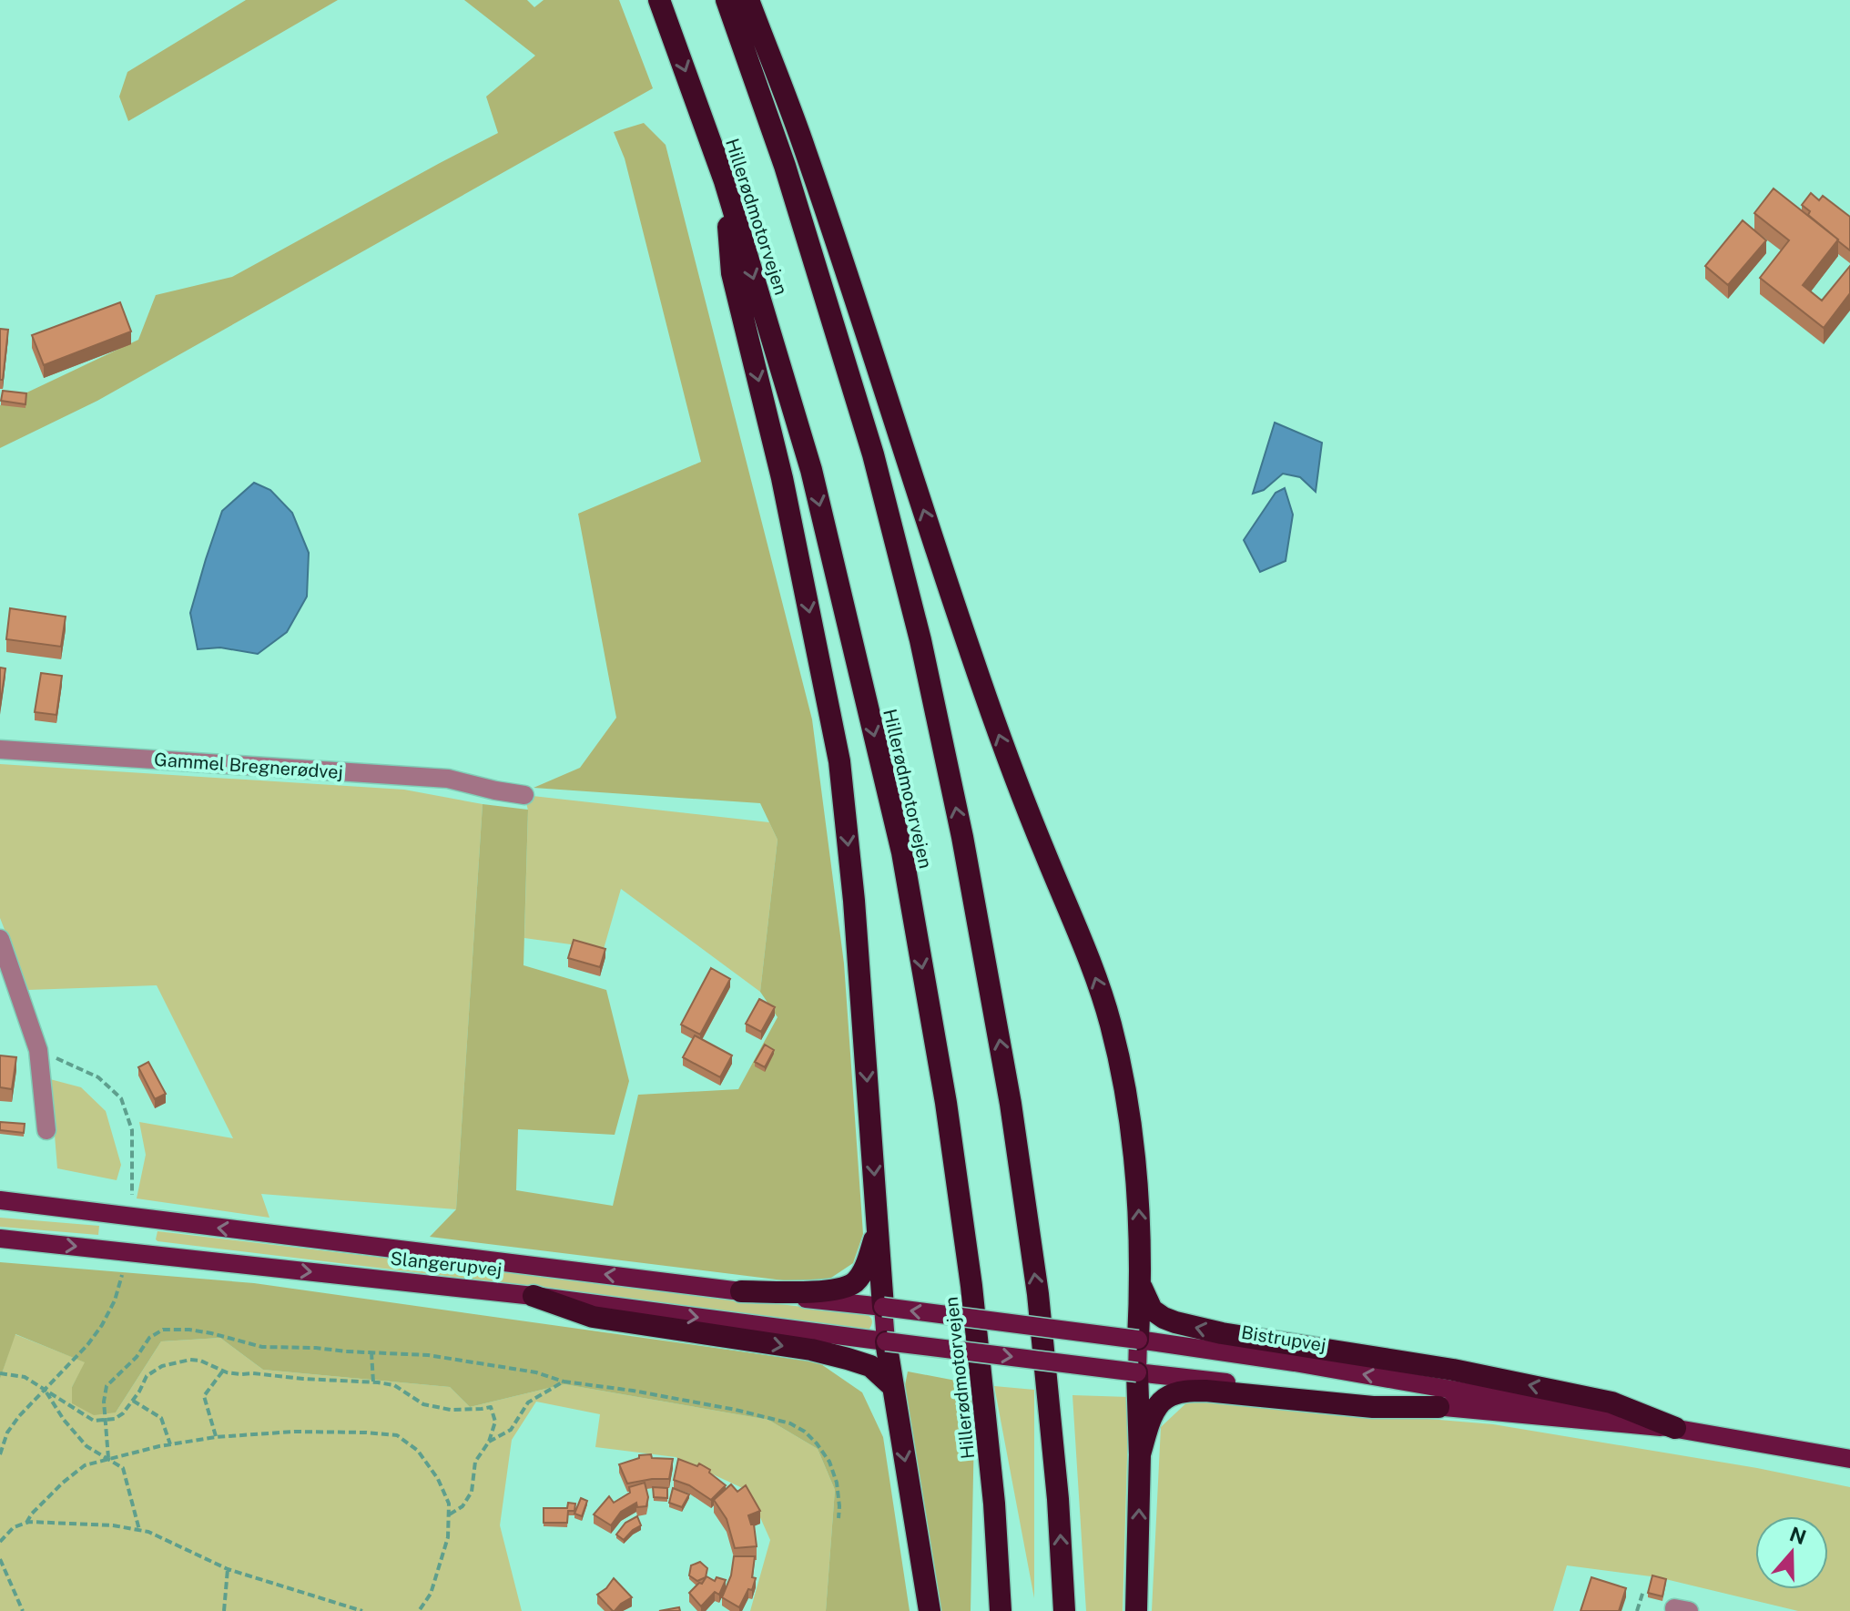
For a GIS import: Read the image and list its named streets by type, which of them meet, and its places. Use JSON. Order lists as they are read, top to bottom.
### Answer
{
  "streets": {
    "highway": ["Hillerødmotorvejen"],
    "main road": ["Slangerupvej", "Bistrupvej"],
    "street": ["Gammel Bregnerødvej"]
  },
  "crossings": [
    ["Slangerupvej", "Bistrupvej"]
  ],
  "north": "top"
}
